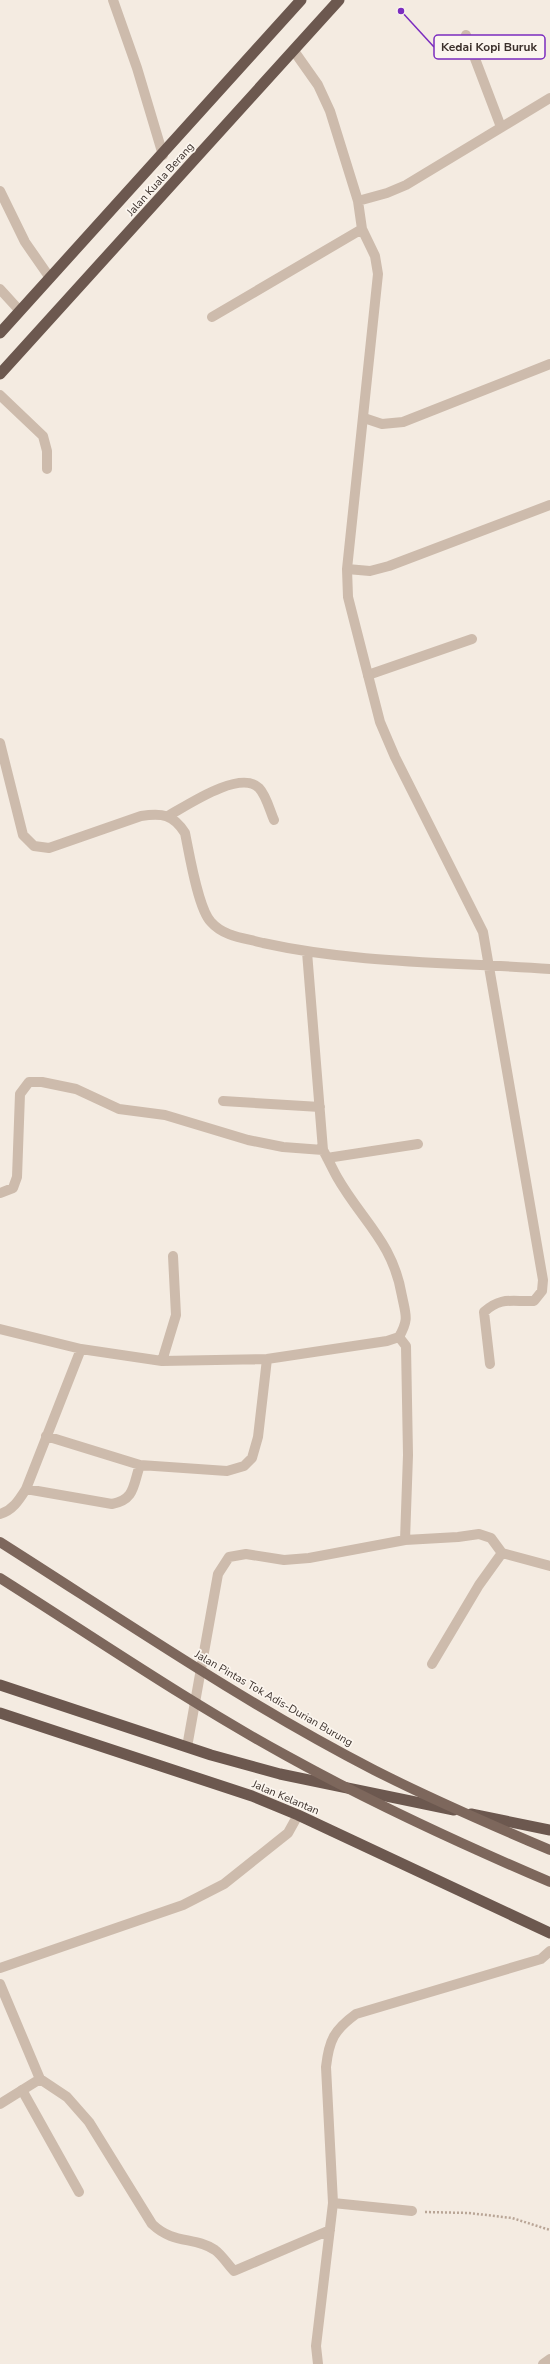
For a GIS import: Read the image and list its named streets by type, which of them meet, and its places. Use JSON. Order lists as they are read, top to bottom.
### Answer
{
  "streets": {
    "highway": ["Jalan Kuala Berang", "Jalan Kelantan"],
    "main road": ["Jalan Pintas Tok Adis-Durian Burung"]
  },
  "places": ["Kedai Kopi Buruk"]
}
